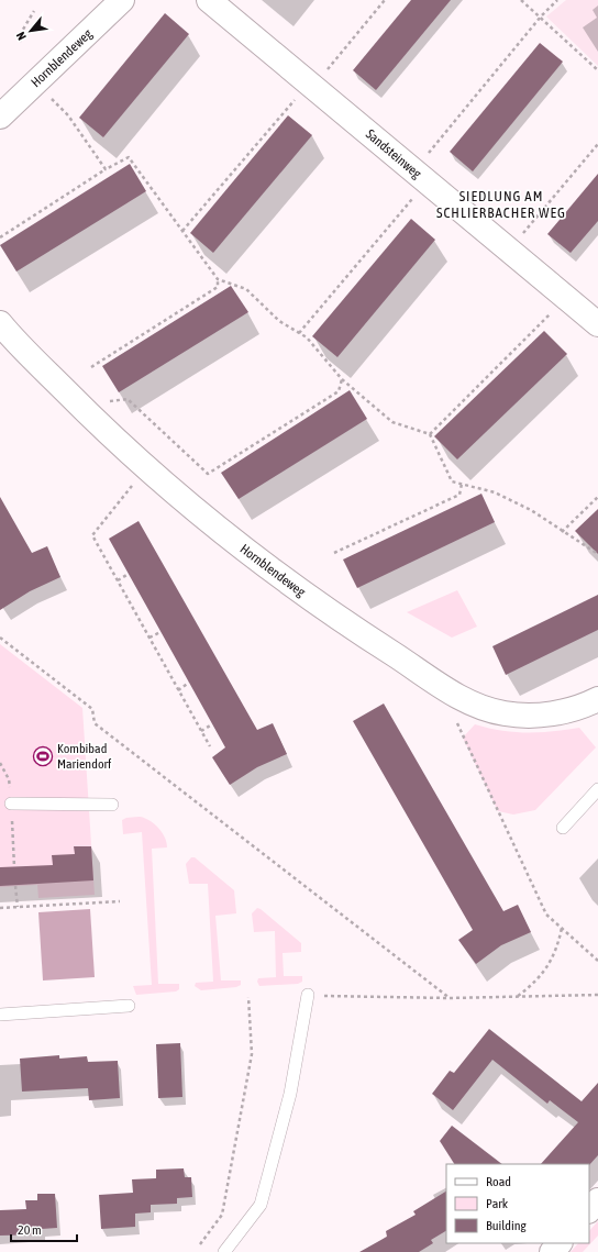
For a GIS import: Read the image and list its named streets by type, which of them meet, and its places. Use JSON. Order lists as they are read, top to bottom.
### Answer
{
  "streets": {
    "street": ["Hornblendeweg", "Sandsteinweg"]
  },
  "districts": ["SIEDLUNG AM SCHLIERBACHER WEG"],
  "places": {
    "sports": ["Kombibad Mariendorf"]
  },
  "legend": ["Road", "Park", "Building"],
  "scale_bar": "20 m",
  "north": "bottom left"
}
